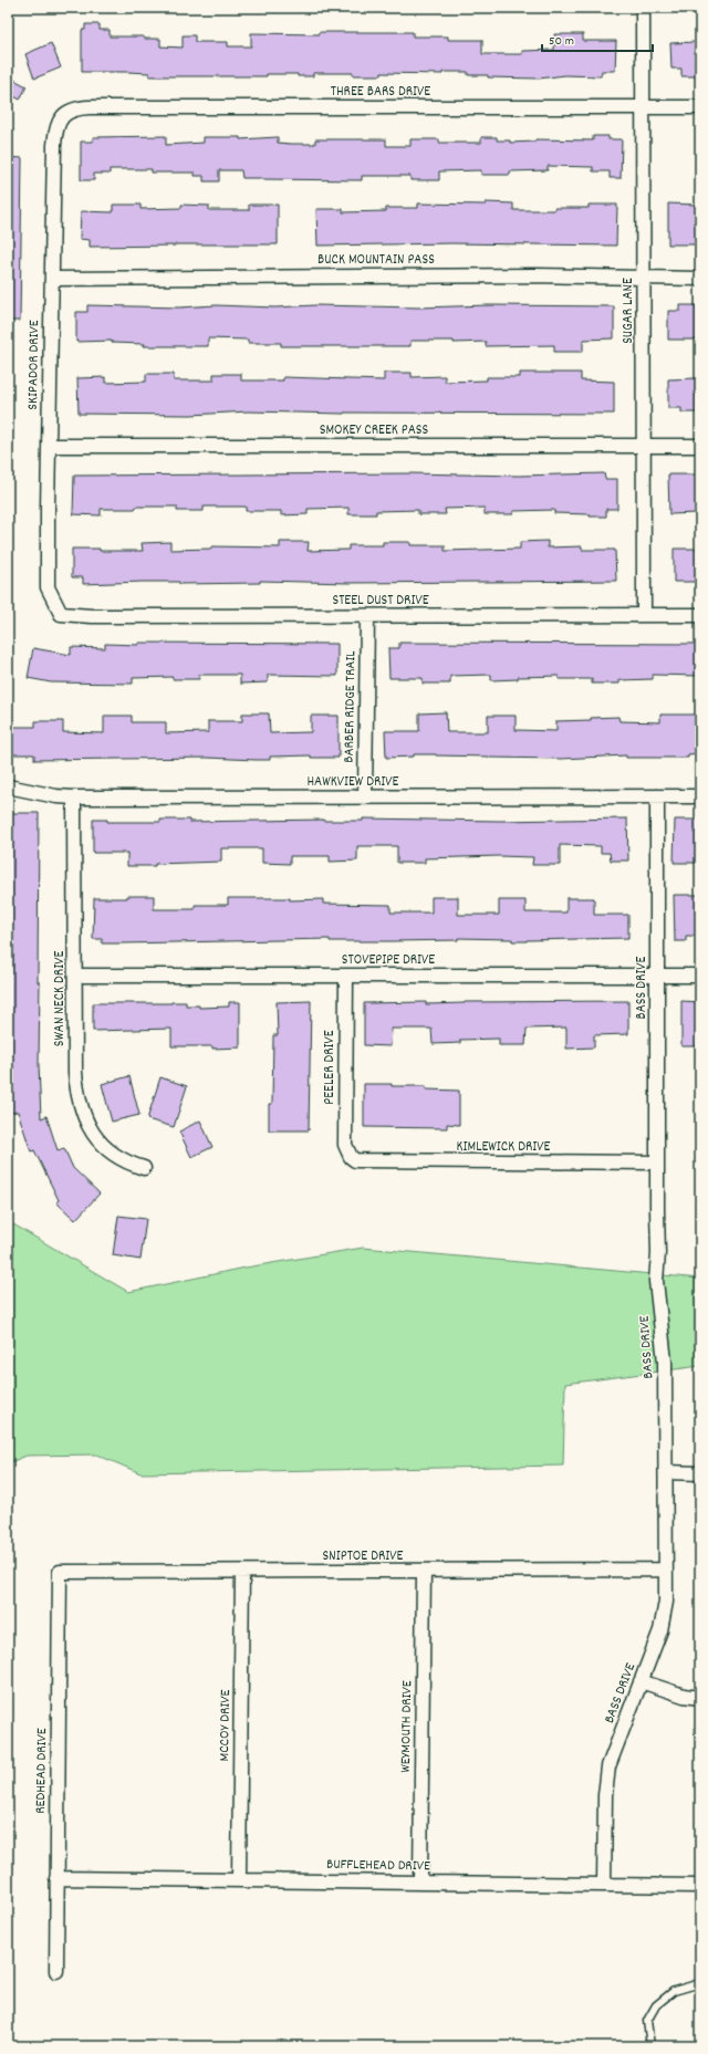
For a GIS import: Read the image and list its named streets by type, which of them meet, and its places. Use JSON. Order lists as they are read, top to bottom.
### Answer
{
  "streets": {
    "street": [
      "THREE BARS DRIVE",
      "BUCK MOUNTAIN PASS",
      "SUGAR LANE",
      "SKIPADOR DRIVE",
      "SMOKEY CREEK PASS",
      "STEEL DUST DRIVE",
      "BARBER RIDGE TRAIL",
      "HAWKVIEW DRIVE",
      "STOVEPIPE DRIVE",
      "BASS DRIVE",
      "SWAN NECK DRIVE",
      "PEELER DRIVE",
      "KIMLEWICK DRIVE",
      "SNIPTOE DRIVE",
      "MCCOY DRIVE",
      "WEYMOUTH DRIVE",
      "REDHEAD DRIVE",
      "BUFFLEHEAD DRIVE"
    ]
  },
  "crossings": [
    ["THREE BARS DRIVE", "SUGAR LANE"],
    ["THREE BARS DRIVE", "SKIPADOR DRIVE"],
    ["BUCK MOUNTAIN PASS", "SUGAR LANE"],
    ["BUCK MOUNTAIN PASS", "SKIPADOR DRIVE"],
    ["SUGAR LANE", "SMOKEY CREEK PASS"],
    ["SUGAR LANE", "STEEL DUST DRIVE"],
    ["SKIPADOR DRIVE", "SMOKEY CREEK PASS"],
    ["SKIPADOR DRIVE", "STEEL DUST DRIVE"],
    ["STEEL DUST DRIVE", "BARBER RIDGE TRAIL"],
    ["BARBER RIDGE TRAIL", "HAWKVIEW DRIVE"],
    ["HAWKVIEW DRIVE", "BASS DRIVE"],
    ["HAWKVIEW DRIVE", "SWAN NECK DRIVE"],
    ["STOVEPIPE DRIVE", "BASS DRIVE"],
    ["STOVEPIPE DRIVE", "SWAN NECK DRIVE"],
    ["STOVEPIPE DRIVE", "PEELER DRIVE"],
    ["BASS DRIVE", "KIMLEWICK DRIVE"],
    ["BASS DRIVE", "SNIPTOE DRIVE"],
    ["BASS DRIVE", "BUFFLEHEAD DRIVE"],
    ["PEELER DRIVE", "KIMLEWICK DRIVE"],
    ["SNIPTOE DRIVE", "MCCOY DRIVE"],
    ["SNIPTOE DRIVE", "WEYMOUTH DRIVE"],
    ["SNIPTOE DRIVE", "REDHEAD DRIVE"],
    ["MCCOY DRIVE", "BUFFLEHEAD DRIVE"],
    ["WEYMOUTH DRIVE", "BUFFLEHEAD DRIVE"],
    ["REDHEAD DRIVE", "BUFFLEHEAD DRIVE"]
  ],
  "scale_bar": "50 m"
}
